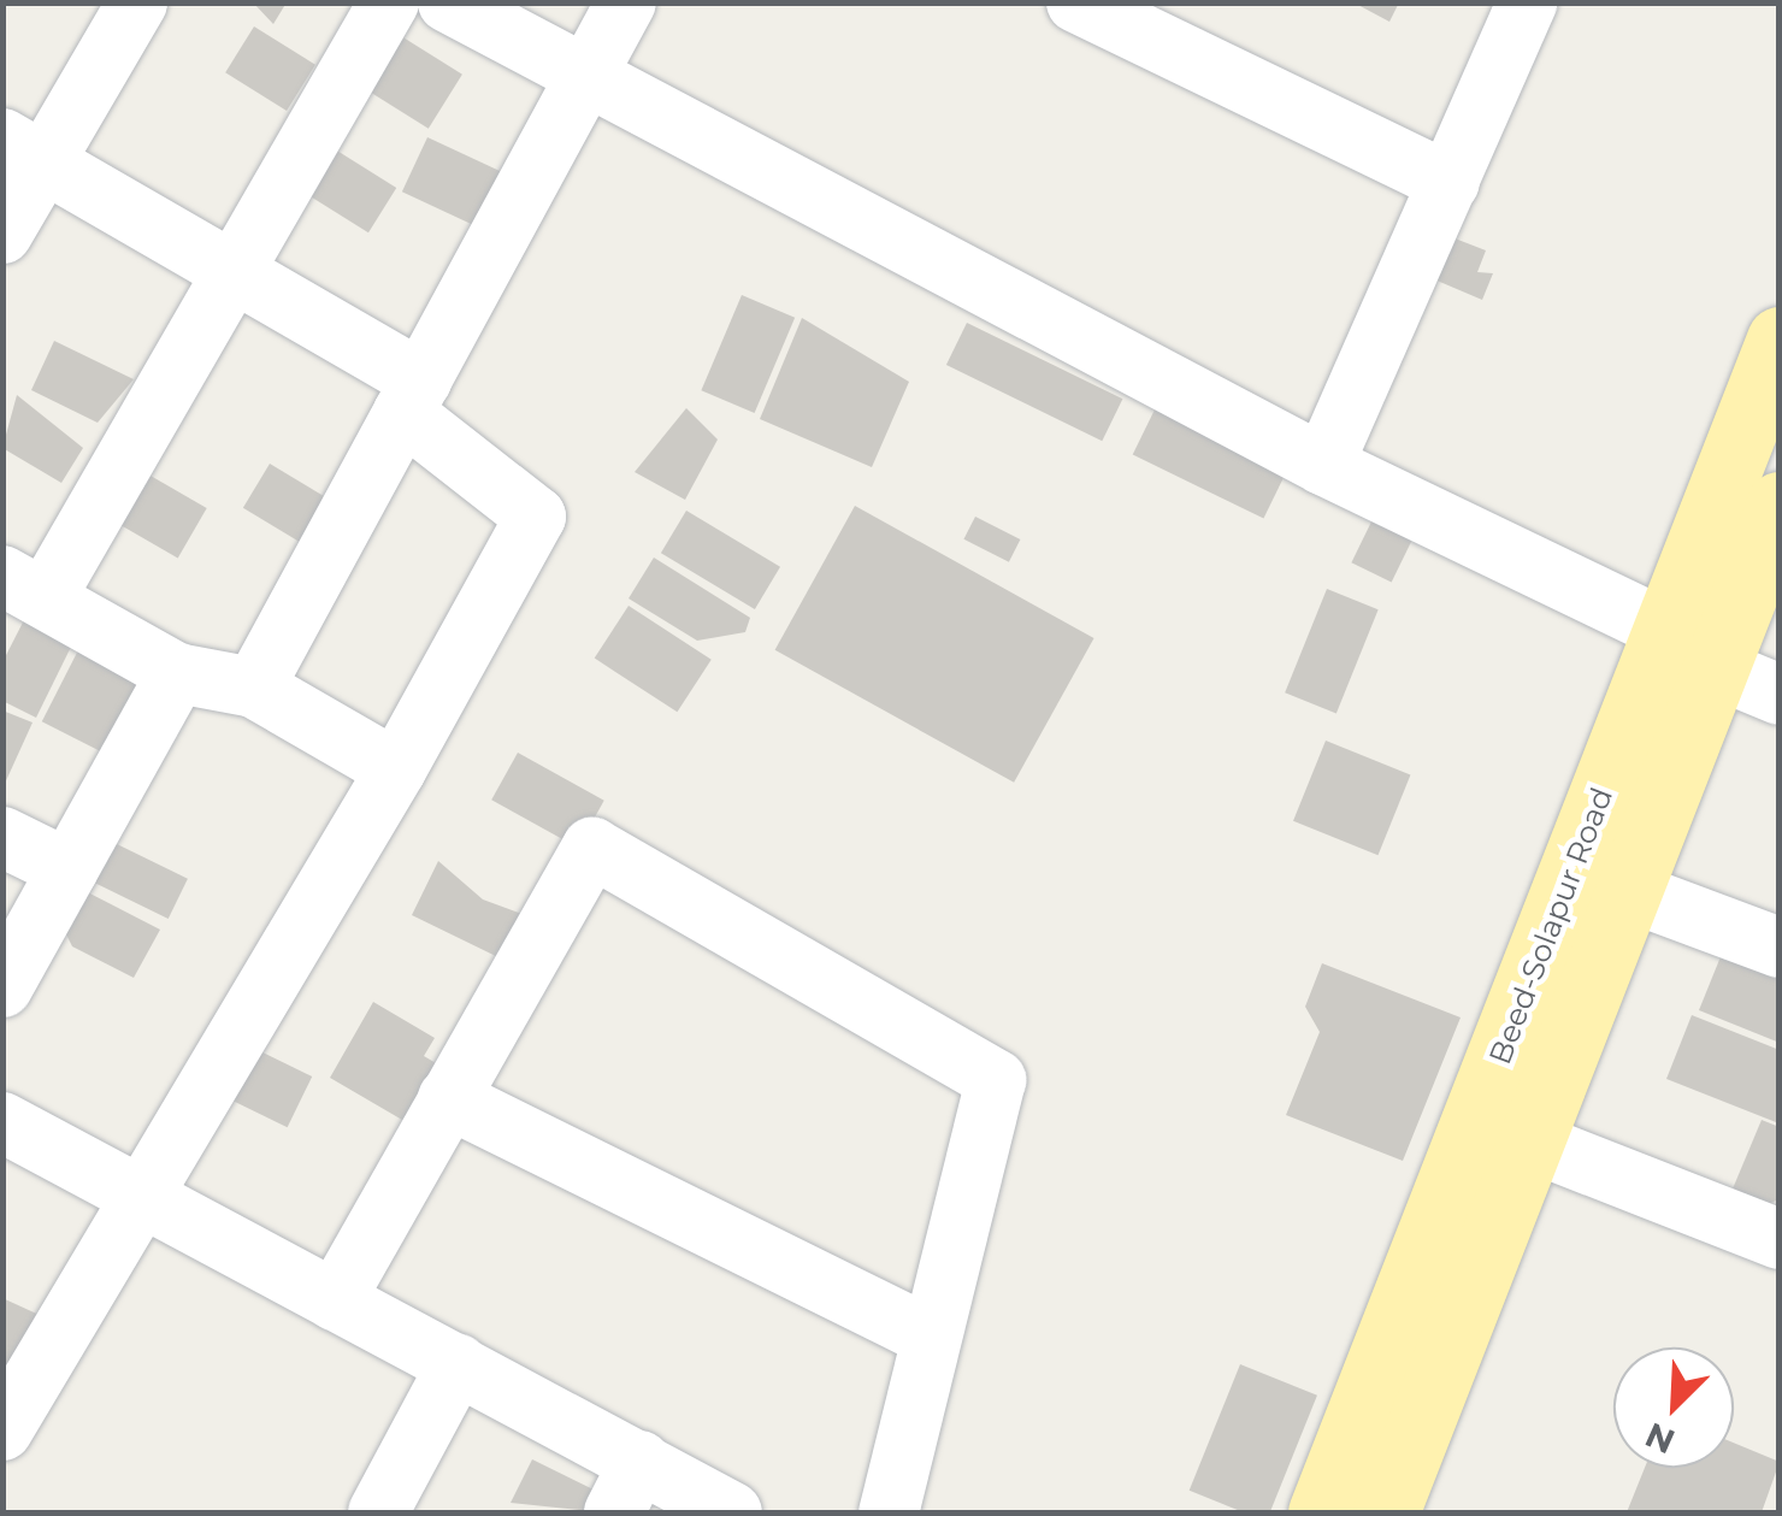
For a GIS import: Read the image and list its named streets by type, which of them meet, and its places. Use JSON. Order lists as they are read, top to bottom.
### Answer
{
  "streets": {
    "main road": ["Beed-Solapur Road"]
  },
  "north": "bottom left"
}
